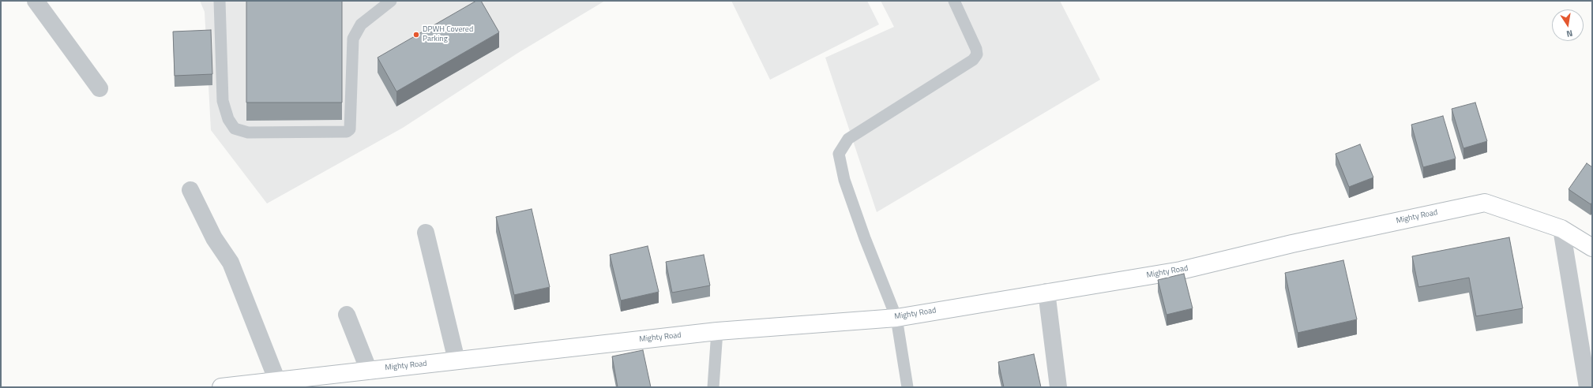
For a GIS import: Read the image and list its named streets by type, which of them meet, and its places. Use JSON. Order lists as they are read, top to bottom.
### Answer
{
  "streets": {
    "street": ["Mighty Road"]
  },
  "places": ["DPWH Covered Parking"],
  "north": "bottom"
}
